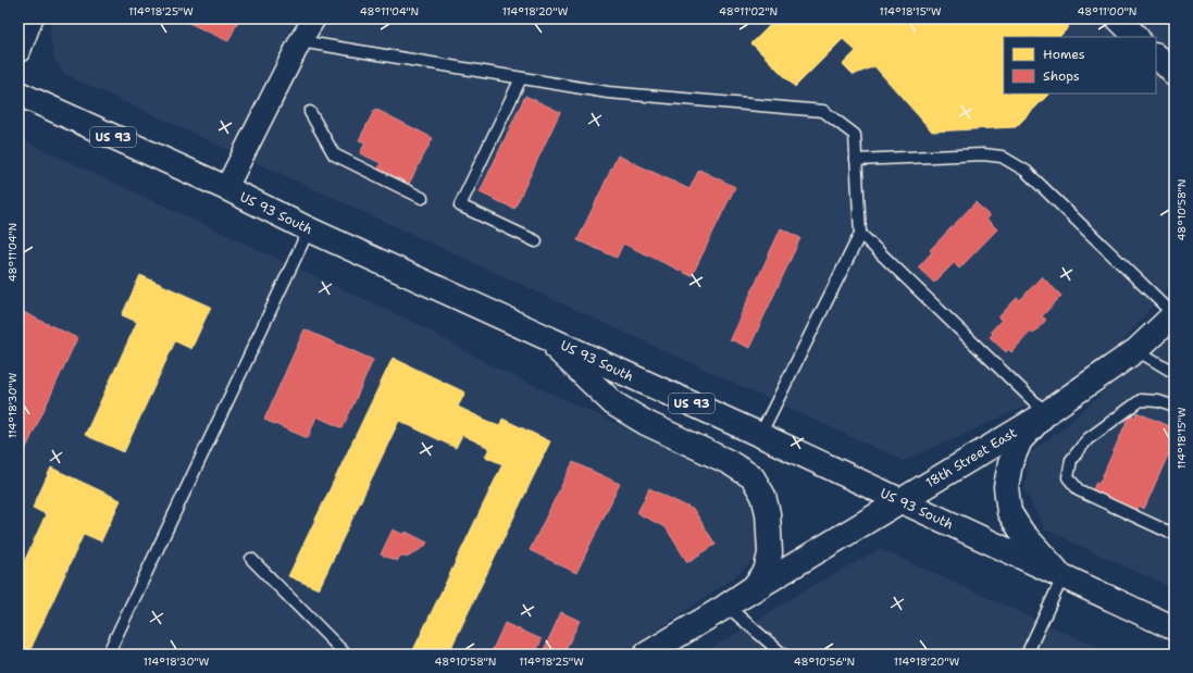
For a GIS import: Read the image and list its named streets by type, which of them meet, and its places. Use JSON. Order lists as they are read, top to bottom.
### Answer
{
  "streets": {
    "main road": ["US 93", "US 93 South", "18th Street East"]
  },
  "crossings": [
    ["US 93 South", "18th Street East"]
  ],
  "legend": ["Homes", "Shops"],
  "coordinates": [
    "114°18'25\"W",
    "48°11'04\"N",
    "114°18'20\"W",
    "48°11'02\"N",
    "114°18'15\"W",
    "48°11'00\"N",
    "48°10'58\"N",
    "114°18'30\"W",
    "48°10'56\"N"
  ]
}
